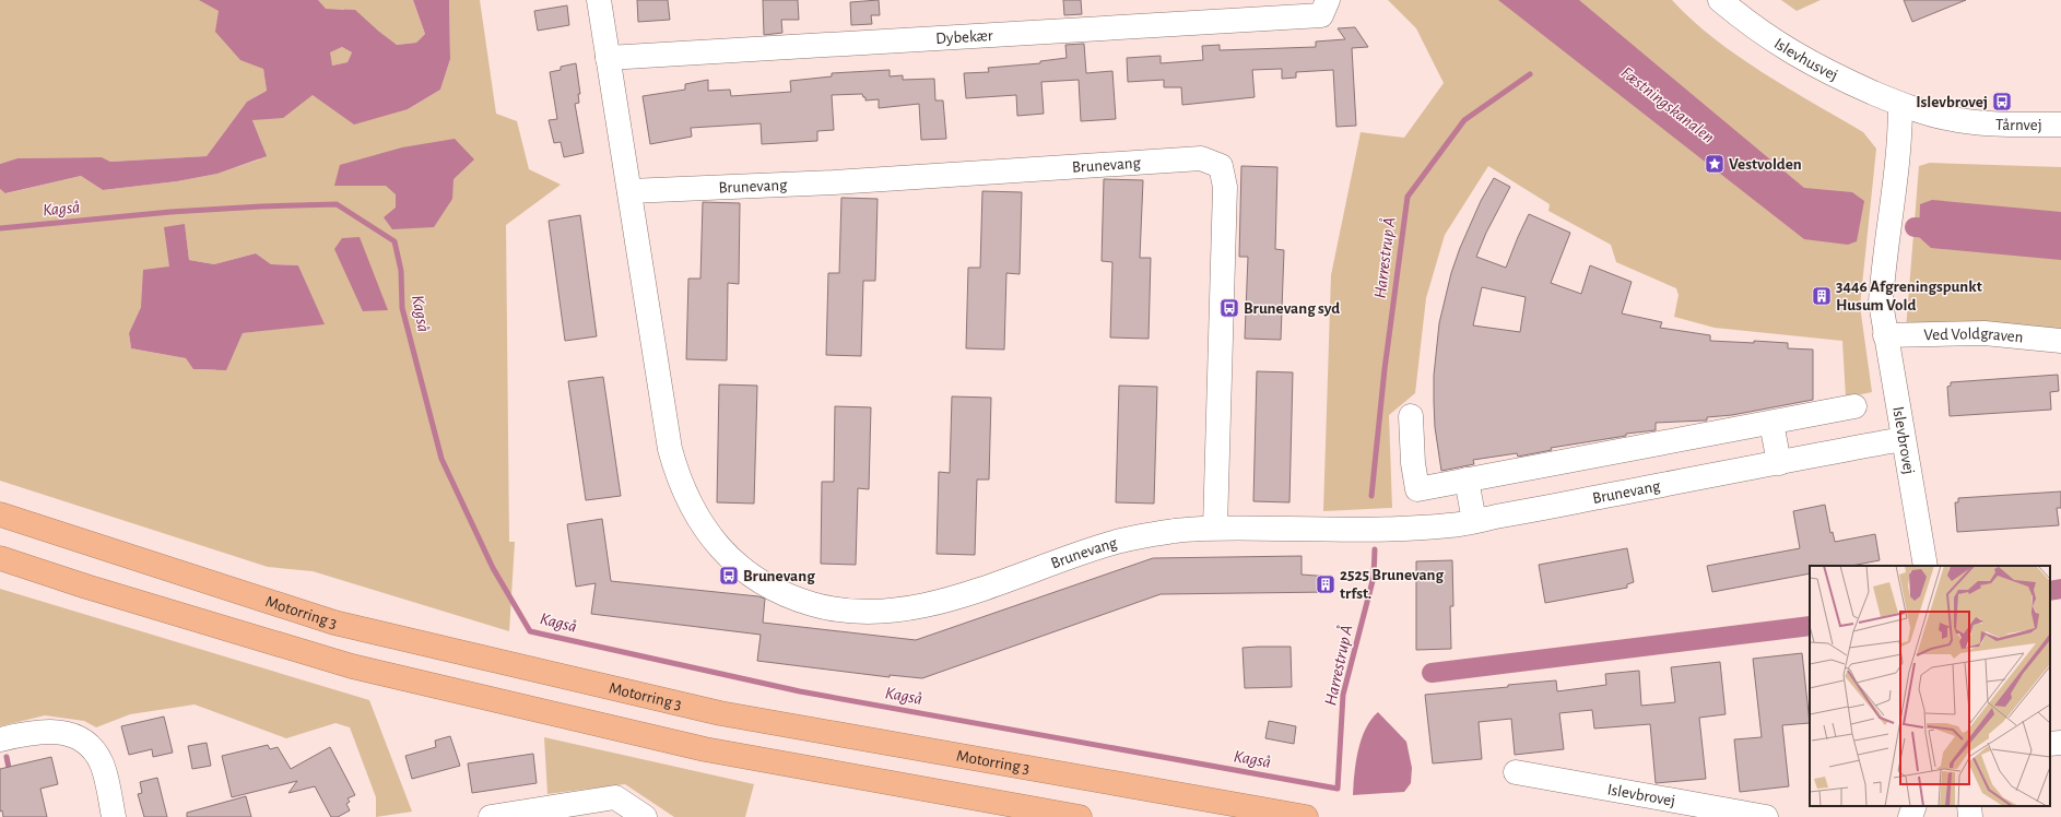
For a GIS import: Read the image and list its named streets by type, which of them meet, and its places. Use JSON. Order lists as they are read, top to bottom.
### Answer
{
  "streets": {
    "highway": ["Motorring 3"],
    "street": [
      "Dybekær",
      "Islevhusvej",
      "Tårnvej",
      "Brunevang",
      "Ved Voldgraven",
      "Islevbrovej"
    ]
  },
  "crossings": [
    ["Dybekær", "Brunevang"],
    ["Islevhusvej", "Tårnvej"],
    ["Islevhusvej", "Islevbrovej"],
    ["Tårnvej", "Islevbrovej"],
    ["Brunevang", "Islevbrovej"],
    ["Ved Voldgraven", "Islevbrovej"]
  ],
  "water": ["Fæstningskanalen", "Kagså", "Harrestrup Å"],
  "places": {
    "bus stop": ["Islevbrovej", "Brunevang syd", "Brunevang"],
    "place": ["Vestvolden"],
    "building": ["3446 Afgreningspunkt Husum Vold", "2525 Brunevang trfst."]
  }
}
